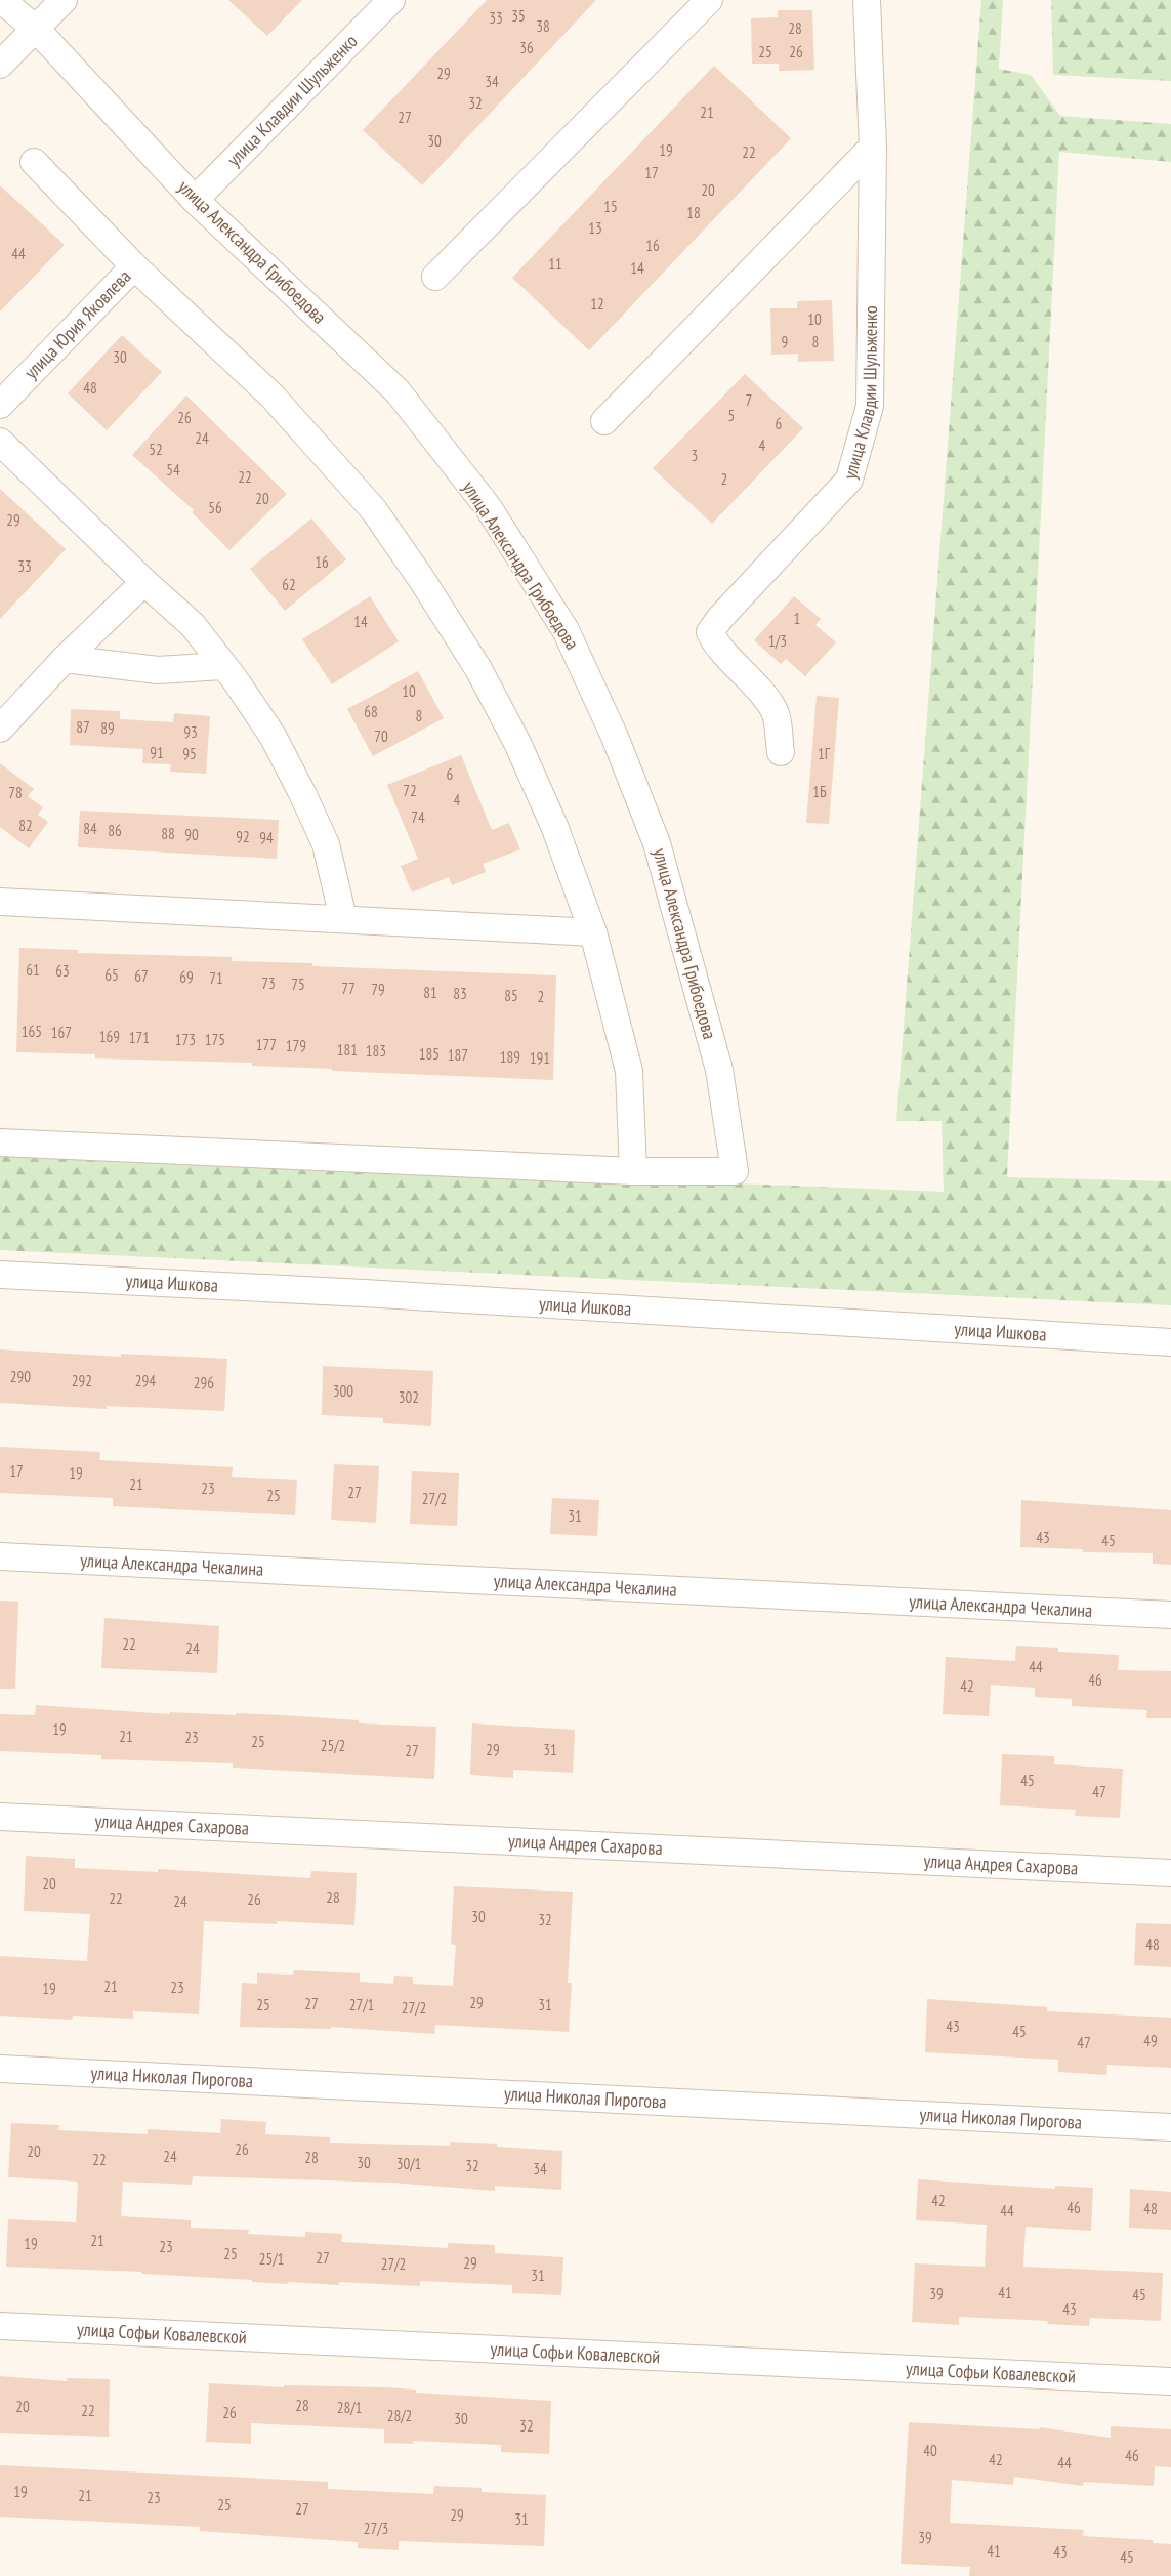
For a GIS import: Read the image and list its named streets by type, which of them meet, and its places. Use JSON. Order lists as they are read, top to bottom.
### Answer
{
  "streets": {
    "street": [
      "улица Клавдии Шульженко",
      "улица Александра Грибоедова",
      "улица Юрия Яковлева",
      "улица Ишкова",
      "улица Александра Чекалина",
      "улица Андрея Сахарова",
      "улица Николая Пирогова",
      "улица Софьи Ковалевской"
    ]
  },
  "crossings": [
    ["улица Клавдии Шульженко", "улица Александра Грибоедова"]
  ],
  "house_numbers": [
    "35",
    "33",
    "38",
    "28",
    "36",
    "25",
    "26",
    "29",
    "34",
    "32",
    "21",
    "27",
    "30",
    "19",
    "22",
    "17",
    "20",
    "15",
    "18",
    "13",
    "16",
    "44",
    "11",
    "14",
    "12",
    "10",
    "9",
    "8",
    "30",
    "48",
    "7",
    "5",
    "26",
    "6",
    "24",
    "4",
    "52",
    "3",
    "54",
    "22",
    "2",
    "20",
    "56",
    "29",
    "16",
    "33",
    "62",
    "1",
    "14",
    "1/3",
    "10",
    "68",
    "8",
    "87",
    "89",
    "93",
    "70",
    "91",
    "95",
    "1Г",
    "6",
    "72",
    "1Б",
    "78",
    "4",
    "74",
    "82",
    "84",
    "86",
    "88",
    "90",
    "92",
    "94",
    "61",
    "63",
    "65",
    "67",
    "69",
    "71",
    "73",
    "75",
    "77",
    "79",
    "81",
    "83",
    "85",
    "2",
    "165",
    "167",
    "169",
    "171",
    "173",
    "175",
    "177",
    "179",
    "181",
    "183",
    "185",
    "187",
    "189",
    "191",
    "290",
    "292",
    "294",
    "296",
    "300",
    "302",
    "17",
    "19",
    "21",
    "23",
    "27",
    "25",
    "27/2",
    "31",
    "43",
    "45",
    "22",
    "24",
    "44",
    "46",
    "42",
    "19",
    "21",
    "23",
    "25",
    "25/2",
    "29",
    "31",
    "27",
    "45",
    "47",
    "20",
    "28",
    "22",
    "26",
    "24",
    "30",
    "32",
    "48",
    "21",
    "23",
    "19",
    "29",
    "27",
    "25",
    "27/1",
    "31",
    "27/2",
    "43",
    "45",
    "49",
    "47",
    "26",
    "20",
    "24",
    "28",
    "22",
    "30",
    "30/1",
    "32",
    "34",
    "42",
    "46",
    "48",
    "44",
    "21",
    "19",
    "23",
    "25",
    "27",
    "25/1",
    "29",
    "27/2",
    "31",
    "41",
    "39",
    "45",
    "43",
    "28",
    "20",
    "28/1",
    "22",
    "26",
    "28/2",
    "30",
    "32",
    "40",
    "46",
    "42",
    "44",
    "19",
    "21",
    "23",
    "25",
    "27",
    "29",
    "31",
    "27/3",
    "39",
    "41",
    "43",
    "45"
  ]
}
